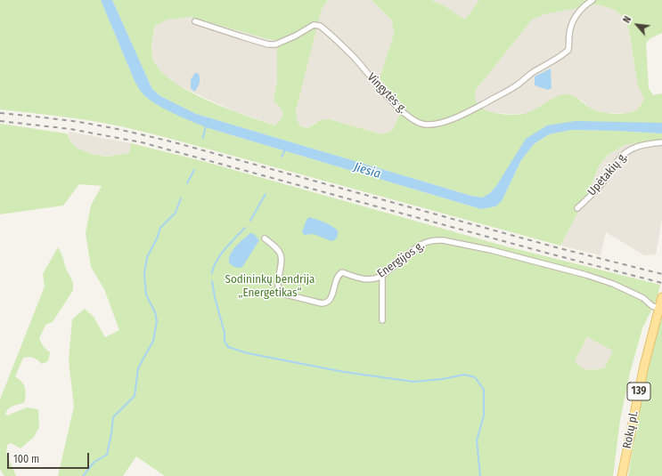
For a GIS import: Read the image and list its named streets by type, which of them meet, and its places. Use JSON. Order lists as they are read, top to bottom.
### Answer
{
  "streets": {
    "main road": ["139", "Rokų pl."],
    "street": ["Vingytės g.", "Upėtakių g.", "Energijos g."]
  },
  "crossings": [
    ["Energijos g.", "Rokų pl."]
  ],
  "water": ["Jiesia"],
  "parks": ["Sodininkų bendrija „Energetikas“"],
  "scale_bar": "100 m",
  "north": "top left"
}
